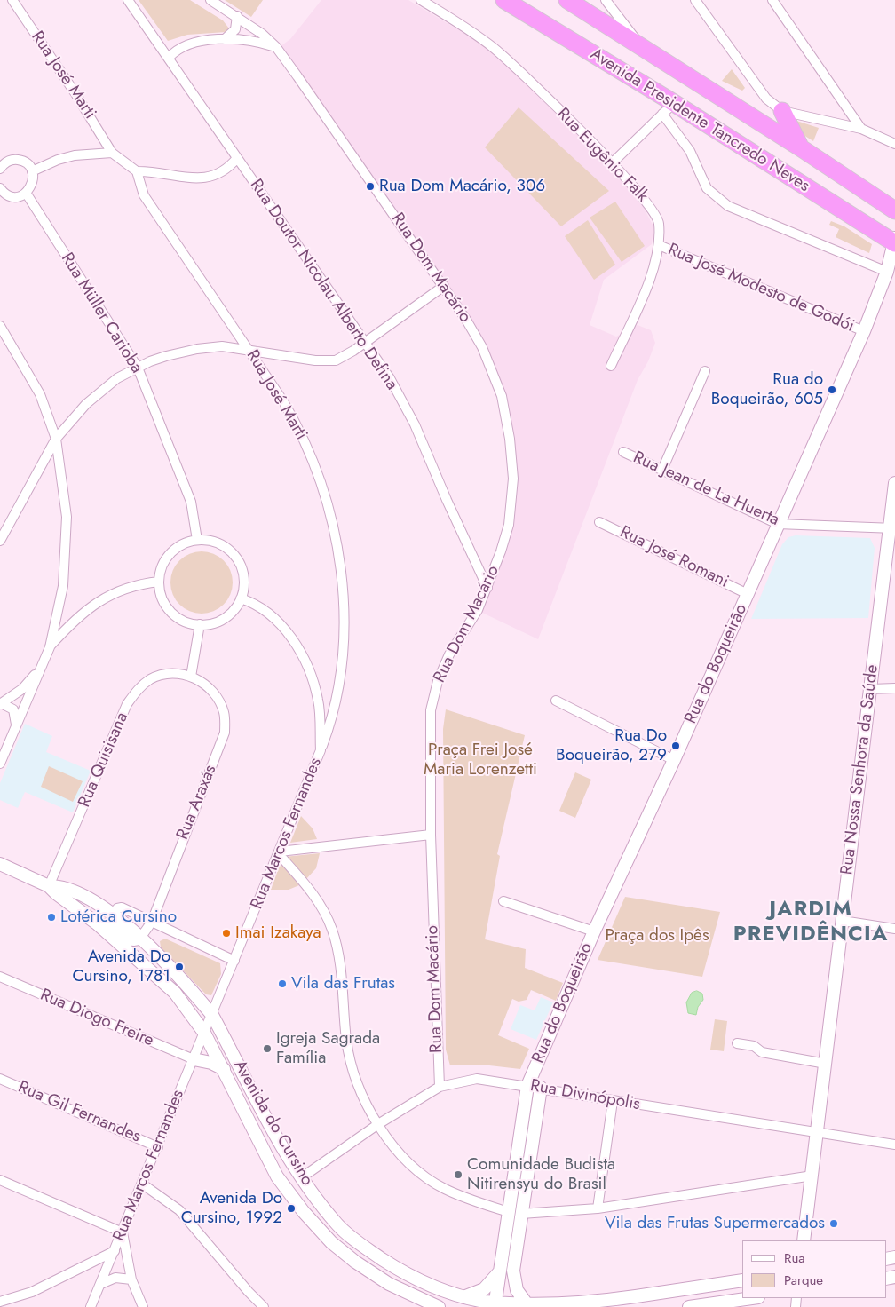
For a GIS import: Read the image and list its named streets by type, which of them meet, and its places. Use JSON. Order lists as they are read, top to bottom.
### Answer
{
  "streets": {
    "highway": ["Avenida Presidente Tancredo Neves"],
    "main road": ["Rua do Boqueirão", "Rua Nossa Senhora da Saúde", "Avenida do Cursino"],
    "street": [
      "Rua José Marti",
      "Rua Eugênio Falk",
      "Rua Dom Macário",
      "Rua Doutor Nicolau Alberto Defina",
      "Rua José Modesto de Godói",
      "Rua Müller Carioba",
      "Rua Jean de La Huerta",
      "Rua José Romani",
      "Rua Quisisana",
      "Rua Araxás",
      "Rua Marcos Fernandes",
      "Rua Diogo Freire",
      "Rua Divinópolis",
      "Rua Gil Fernandes"
    ]
  },
  "crossings": [
    ["Rua José Marti", "Rua Marcos Fernandes"],
    ["Rua Eugênio Falk", "Rua José Modesto de Godói"],
    ["Rua Dom Macário", "Rua Doutor Nicolau Alberto Defina"],
    ["Rua Dom Macário", "Rua Divinópolis"],
    ["Rua José Modesto de Godói", "Rua do Boqueirão"],
    ["Rua Müller Carioba", "Rua Marcos Fernandes"],
    ["Rua Jean de La Huerta", "Rua do Boqueirão"],
    ["Rua Jean de La Huerta", "Rua Nossa Senhora da Saúde"],
    ["Rua José Romani", "Rua do Boqueirão"],
    ["Rua do Boqueirão", "Rua Divinópolis"],
    ["Rua do Boqueirão", "Avenida do Cursino"],
    ["Rua Quisisana", "Rua Araxás"],
    ["Rua Quisisana", "Avenida do Cursino"],
    ["Rua Nossa Senhora da Saúde", "Rua Divinópolis"],
    ["Rua Araxás", "Avenida do Cursino"],
    ["Rua Marcos Fernandes", "Rua Diogo Freire"],
    ["Rua Marcos Fernandes", "Rua Gil Fernandes"],
    ["Rua Marcos Fernandes", "Avenida do Cursino"],
    ["Rua Divinópolis", "Avenida do Cursino"]
  ],
  "districts": ["JARDIM PREVIDÊNCIA"],
  "parks": ["Praça Frei José Maria Lorenzetti", "Praça dos Ipês"],
  "places": [
    "Rua Dom Macário, 306",
    "Rua do Boqueirão, 605",
    "Rua Do Boqueirão, 279",
    "Lotérica Cursino",
    "Imai Izakaya",
    "Avenida Do Cursino, 1781",
    "Vila das Frutas",
    "Igreja Sagrada Família",
    "Comunidade Budista Nitirensyu do Brasil",
    "Avenida Do Cursino, 1992",
    "Vila das Frutas Supermercados"
  ],
  "legend": ["Rua", "Parque"]
}
